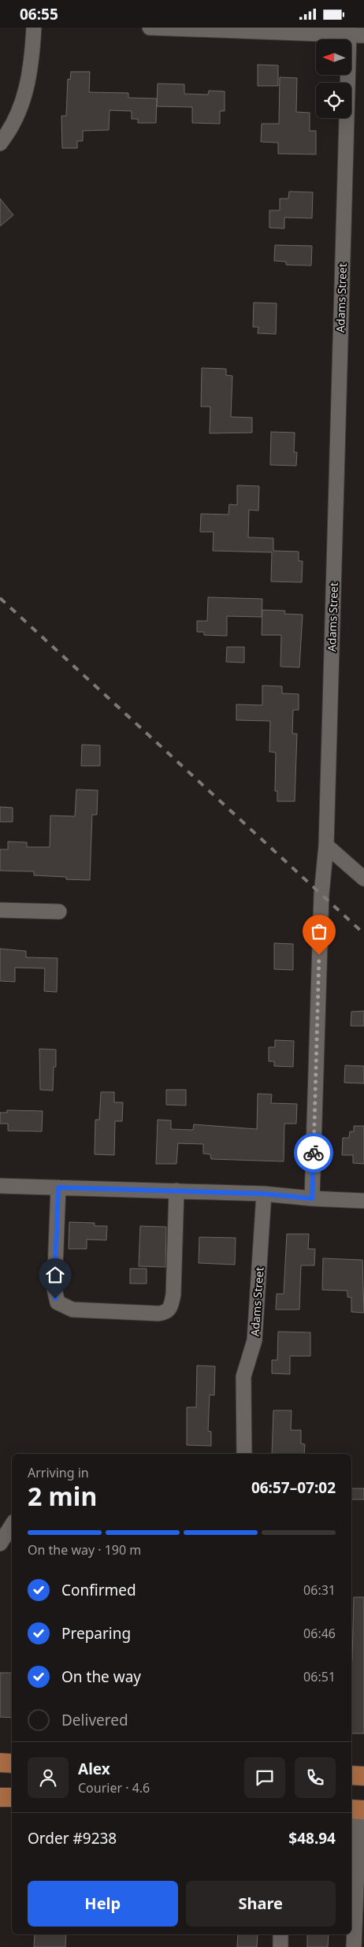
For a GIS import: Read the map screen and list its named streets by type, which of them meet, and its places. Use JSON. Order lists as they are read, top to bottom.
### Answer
{
  "streets": {
    "street": ["Adams Street"]
  },
  "north": "left",
  "page": {
    "status": "06:55",
    "heading": ["2 min", "Arriving in", "06:57–07:02"],
    "panel": [
      "Alex",
      "Courier · 4.6",
      "Order #9238",
      "$48.94"
    ],
    "bar": "On the way · 190 m",
    "list": [
      ["Confirmed", "06:31"],
      ["Preparing", "06:46"],
      ["On the way", "06:51"],
      "Delivered"
    ],
    "buttons": ["Help", "Share"]
  }
}
